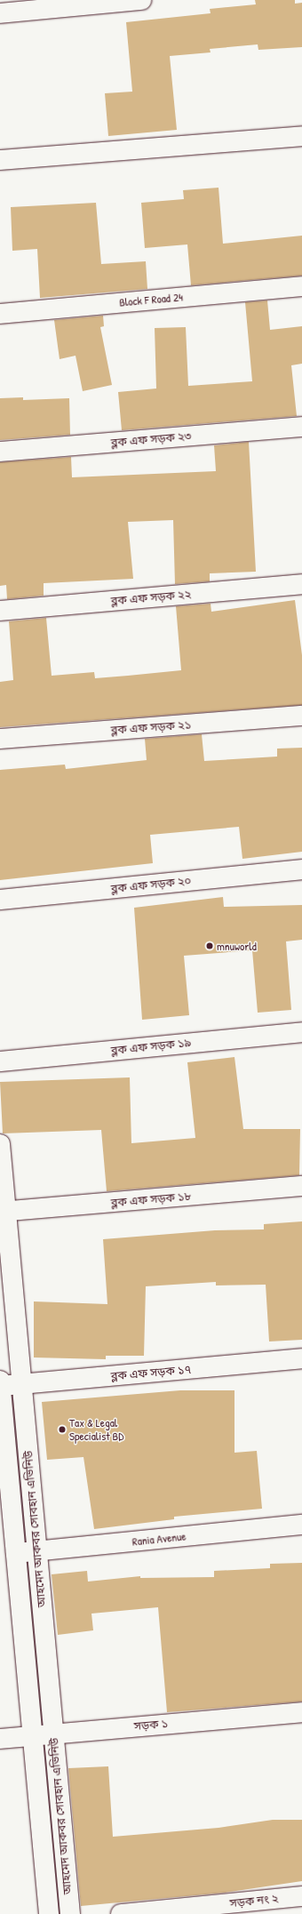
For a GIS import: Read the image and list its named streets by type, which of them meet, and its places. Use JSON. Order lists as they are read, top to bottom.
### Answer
{
  "streets": {
    "street": [
      "Block F Road 24",
      "ব্লক এফ সড়ক ২৩",
      "ব্লক এফ সড়ক ২২",
      "ব্লক এফ সড়ক ২১",
      "ব্লক এফ সড়ক ২০",
      "ব্লক এফ সড়ক ১৯",
      "ব্লক এফ সড়ক ১৮",
      "ব্লক এফ সড়ক ১৭",
      "আহমেদ আকবর সোবহান এভিনিউ",
      "Rania Avenue",
      "সড়ক ১",
      "সড়ক নং ২"
    ]
  },
  "crossings": [
    ["ব্লক এফ সড়ক ১৮", "আহমেদ আকবর সোবহান এভিনিউ"],
    ["ব্লক এফ সড়ক ১৭", "আহমেদ আকবর সোবহান এভিনিউ"],
    ["আহমেদ আকবর সোবহান এভিনিউ", "Rania Avenue"],
    ["আহমেদ আকবর সোবহান এভিনিউ", "সড়ক ১"]
  ],
  "places": ["mnuworld", "Tax & Legal Specialist BD"]
}
